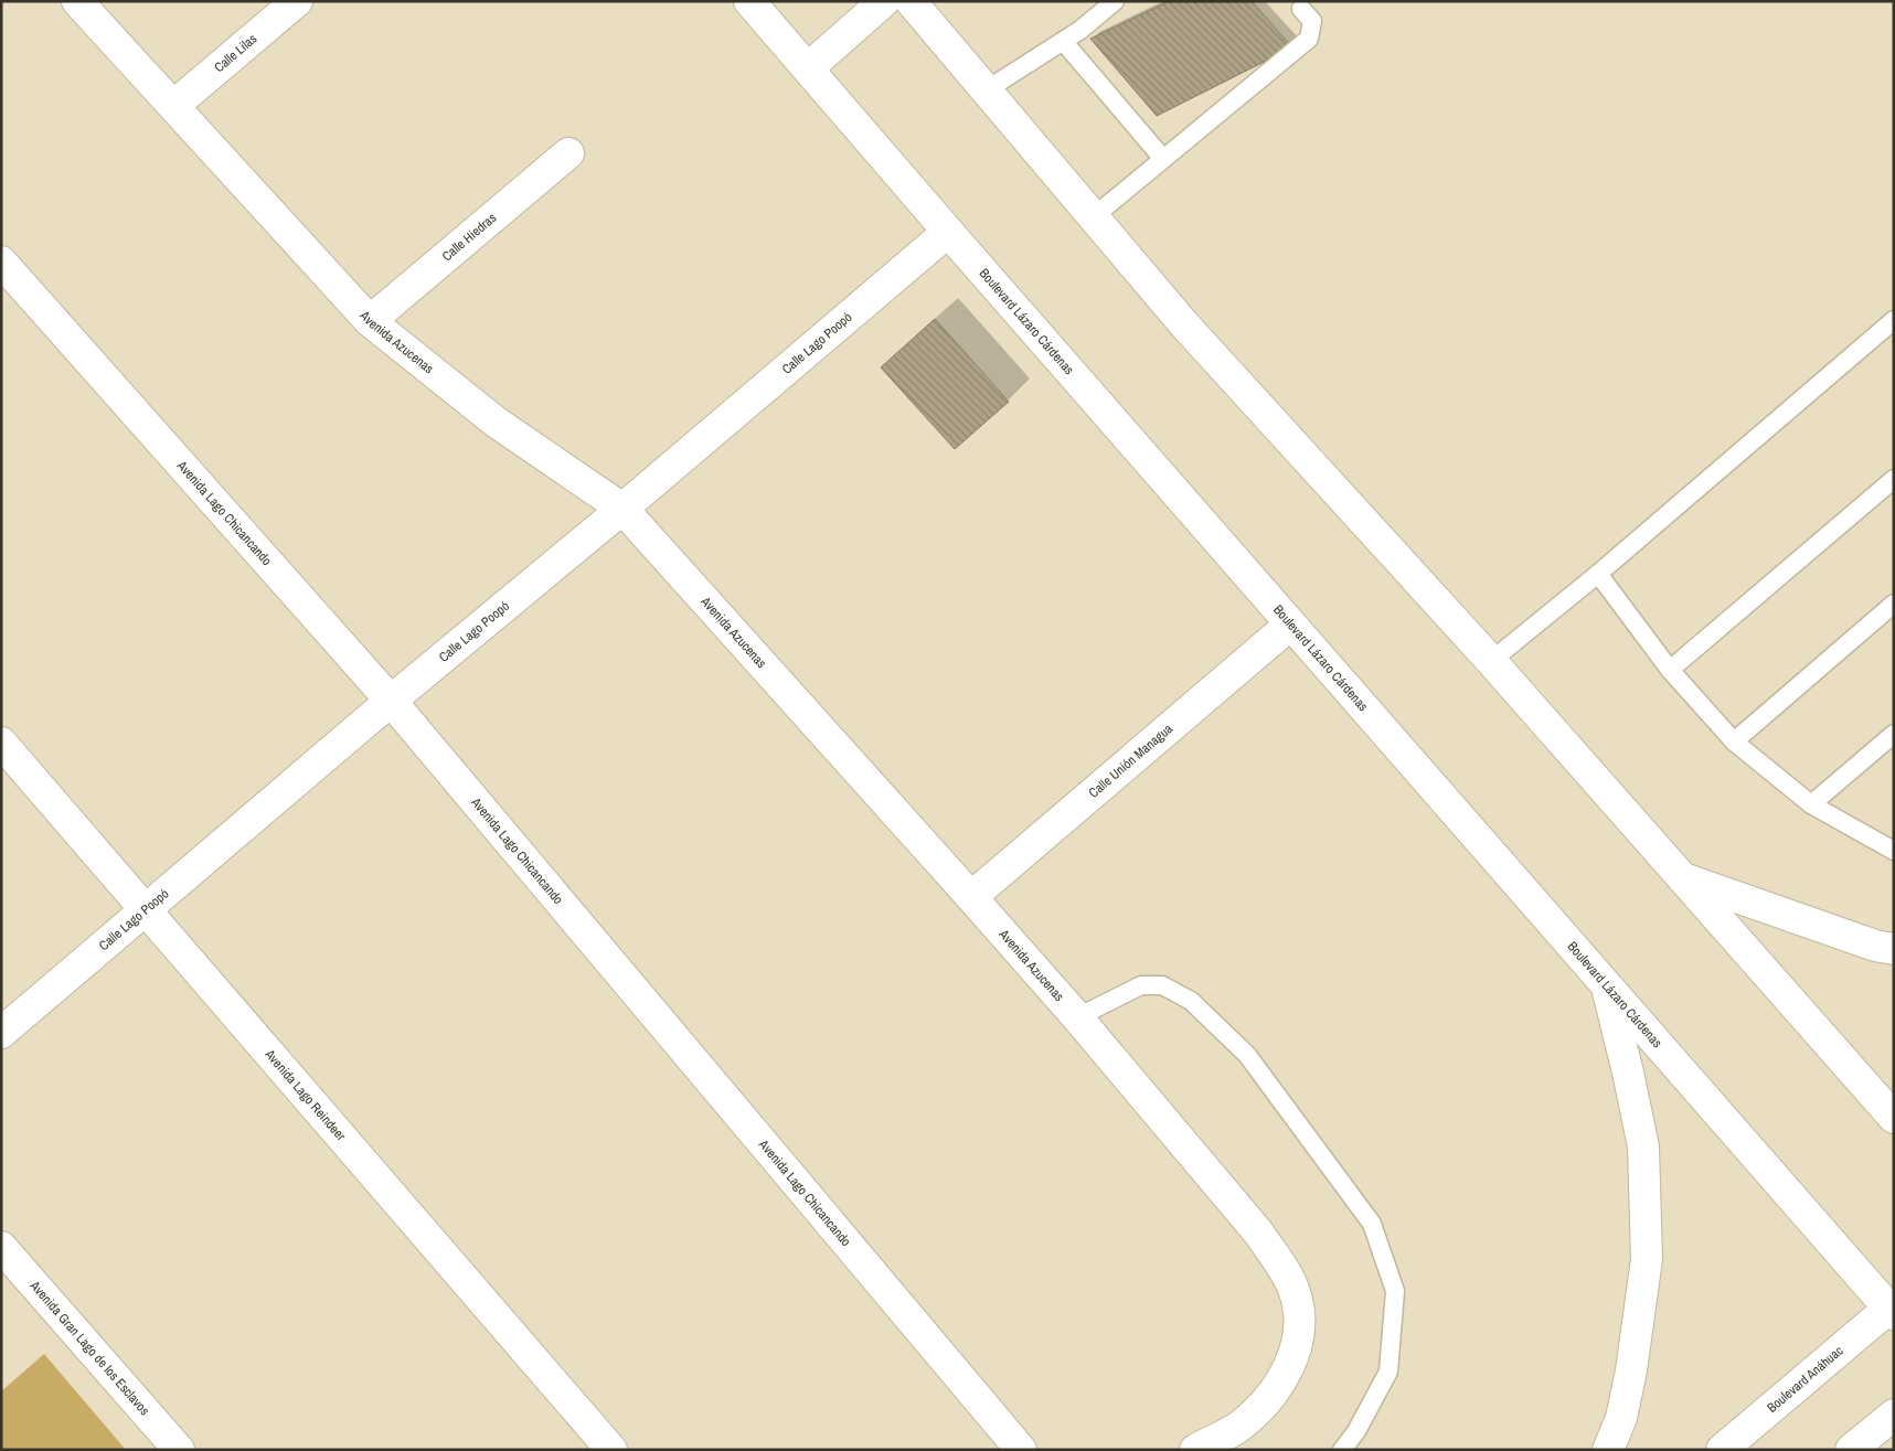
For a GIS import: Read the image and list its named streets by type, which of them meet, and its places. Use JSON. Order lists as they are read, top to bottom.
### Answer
{
  "streets": {
    "main road": [
      "Calle Lilas",
      "Calle Hiedras",
      "Boulevard Lázaro Cárdenas",
      "Avenida Azucenas",
      "Calle Lago Poopó",
      "Avenida Lago Chicancando",
      "Calle Unión Managua",
      "Avenida Lago Reindeer",
      "Avenida Gran Lago de los Esclavos",
      "Boulevard Anáhuac"
    ]
  },
  "crossings": [
    ["Calle Lilas", "Avenida Azucenas"],
    ["Calle Hiedras", "Avenida Azucenas"],
    ["Boulevard Lázaro Cárdenas", "Calle Lago Poopó"],
    ["Boulevard Lázaro Cárdenas", "Calle Unión Managua"],
    ["Boulevard Lázaro Cárdenas", "Boulevard Anáhuac"],
    ["Avenida Azucenas", "Calle Lago Poopó"],
    ["Avenida Azucenas", "Calle Unión Managua"],
    ["Calle Lago Poopó", "Avenida Lago Chicancando"],
    ["Calle Lago Poopó", "Avenida Lago Reindeer"]
  ]
}
